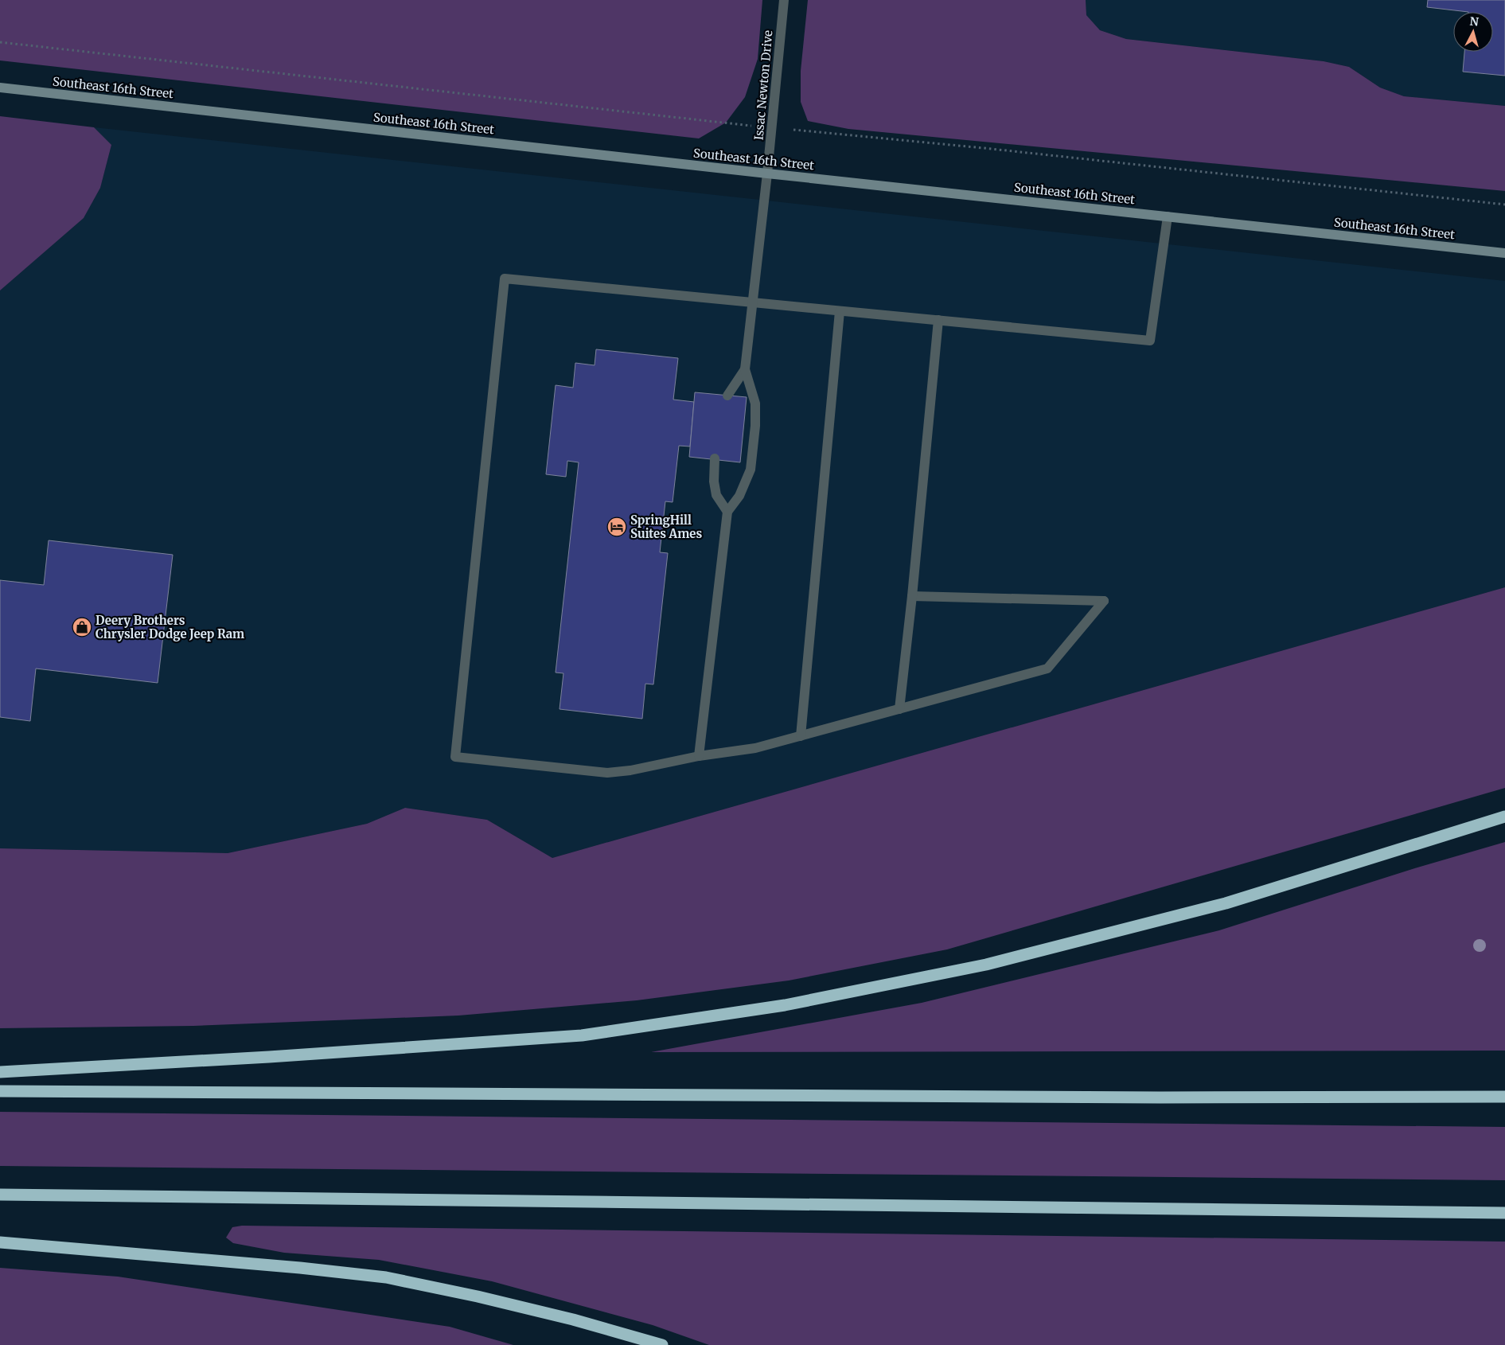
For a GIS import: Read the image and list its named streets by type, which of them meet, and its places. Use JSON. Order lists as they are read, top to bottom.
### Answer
{
  "streets": {
    "main road": ["Southeast 16th Street"],
    "street": ["Issac Newton Drive"]
  },
  "crossings": [
    ["Issac Newton Drive", "Southeast 16th Street"]
  ],
  "places": {
    "hotel": ["SpringHill Suites Ames"],
    "shop": ["Deery Brothers Chrysler Dodge Jeep Ram"]
  },
  "north": "top"
}
